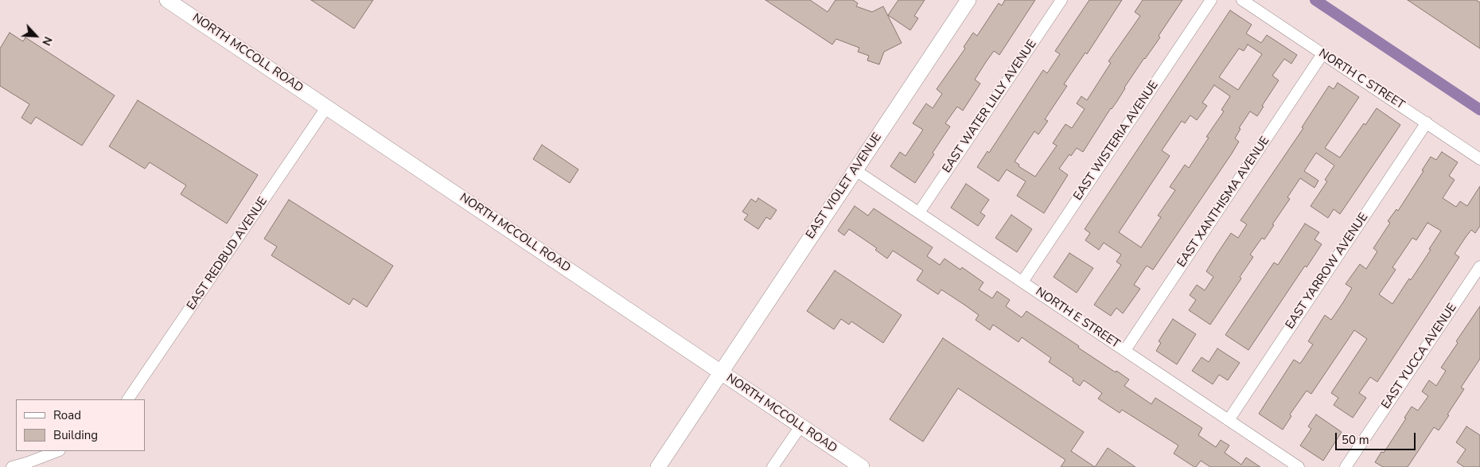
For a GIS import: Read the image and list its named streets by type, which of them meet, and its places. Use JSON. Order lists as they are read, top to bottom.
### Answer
{
  "streets": {
    "main road": ["NORTH MCCOLL ROAD", "EAST VIOLET AVENUE"],
    "street": [
      "NORTH C STREET",
      "EAST WATER LILLY AVENUE",
      "EAST WISTERIA AVENUE",
      "EAST XANTHISMA AVENUE",
      "EAST REDBUD AVENUE",
      "EAST YARROW AVENUE",
      "NORTH E STREET",
      "EAST YUCCA AVENUE"
    ]
  },
  "crossings": [
    ["NORTH MCCOLL ROAD", "EAST VIOLET AVENUE"],
    ["NORTH MCCOLL ROAD", "EAST REDBUD AVENUE"],
    ["NORTH C STREET", "EAST XANTHISMA AVENUE"],
    ["NORTH C STREET", "EAST YARROW AVENUE"],
    ["EAST WATER LILLY AVENUE", "NORTH E STREET"],
    ["EAST WISTERIA AVENUE", "NORTH E STREET"],
    ["EAST VIOLET AVENUE", "NORTH E STREET"],
    ["EAST XANTHISMA AVENUE", "NORTH E STREET"],
    ["EAST YARROW AVENUE", "NORTH E STREET"]
  ],
  "legend": ["Road", "Building"],
  "scale_bar": "50 m",
  "north": "bottom right"
}
